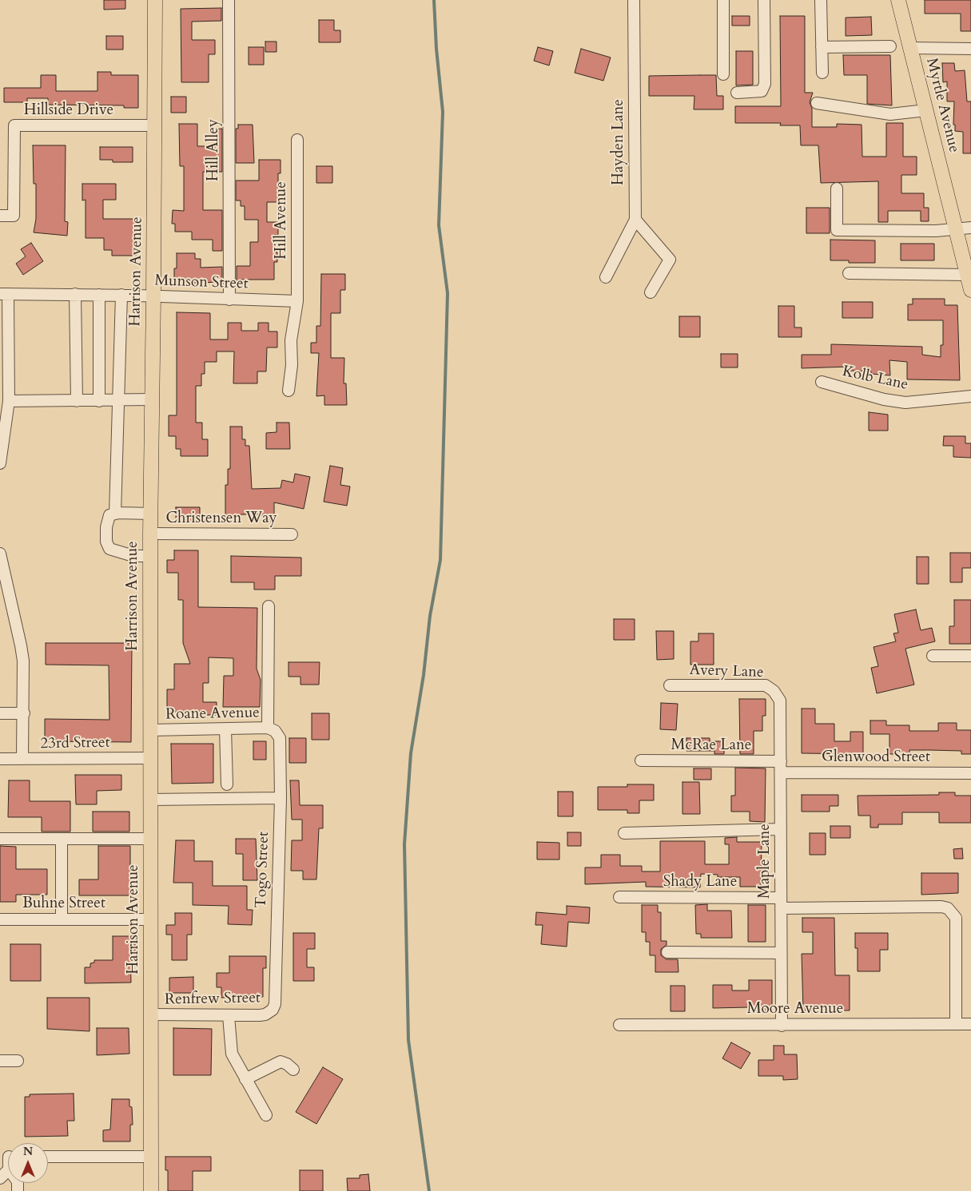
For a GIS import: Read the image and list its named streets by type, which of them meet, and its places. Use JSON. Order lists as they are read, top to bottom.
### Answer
{
  "streets": {
    "main road": ["Myrtle Avenue", "Harrison Avenue"],
    "street": [
      "Hillside Drive",
      "Hayden Lane",
      "Hill Alley",
      "Hill Avenue",
      "Munson Street",
      "Kolb Lane",
      "Christensen Way",
      "Avery Lane",
      "Roane Avenue",
      "23rd Street",
      "McRae Lane",
      "Glenwood Street",
      "Maple Lane",
      "Togo Street",
      "Shady Lane",
      "Buhne Street",
      "Renfrew Street",
      "Moore Avenue"
    ]
  },
  "crossings": [
    ["Hillside Drive", "Harrison Avenue"],
    ["Hill Alley", "Munson Street"],
    ["Hill Avenue", "Munson Street"],
    ["Harrison Avenue", "Munson Street"],
    ["Harrison Avenue", "Christensen Way"],
    ["Harrison Avenue", "Roane Avenue"],
    ["Harrison Avenue", "23rd Street"],
    ["Harrison Avenue", "Buhne Street"],
    ["Harrison Avenue", "Renfrew Street"],
    ["Avery Lane", "Maple Lane"],
    ["Roane Avenue", "Togo Street"],
    ["McRae Lane", "Glenwood Street"],
    ["McRae Lane", "Maple Lane"],
    ["Glenwood Street", "Maple Lane"],
    ["Maple Lane", "Shady Lane"],
    ["Maple Lane", "Moore Avenue"],
    ["Togo Street", "Renfrew Street"],
    ["Shady Lane", "Moore Avenue"]
  ],
  "north": "top"
}
